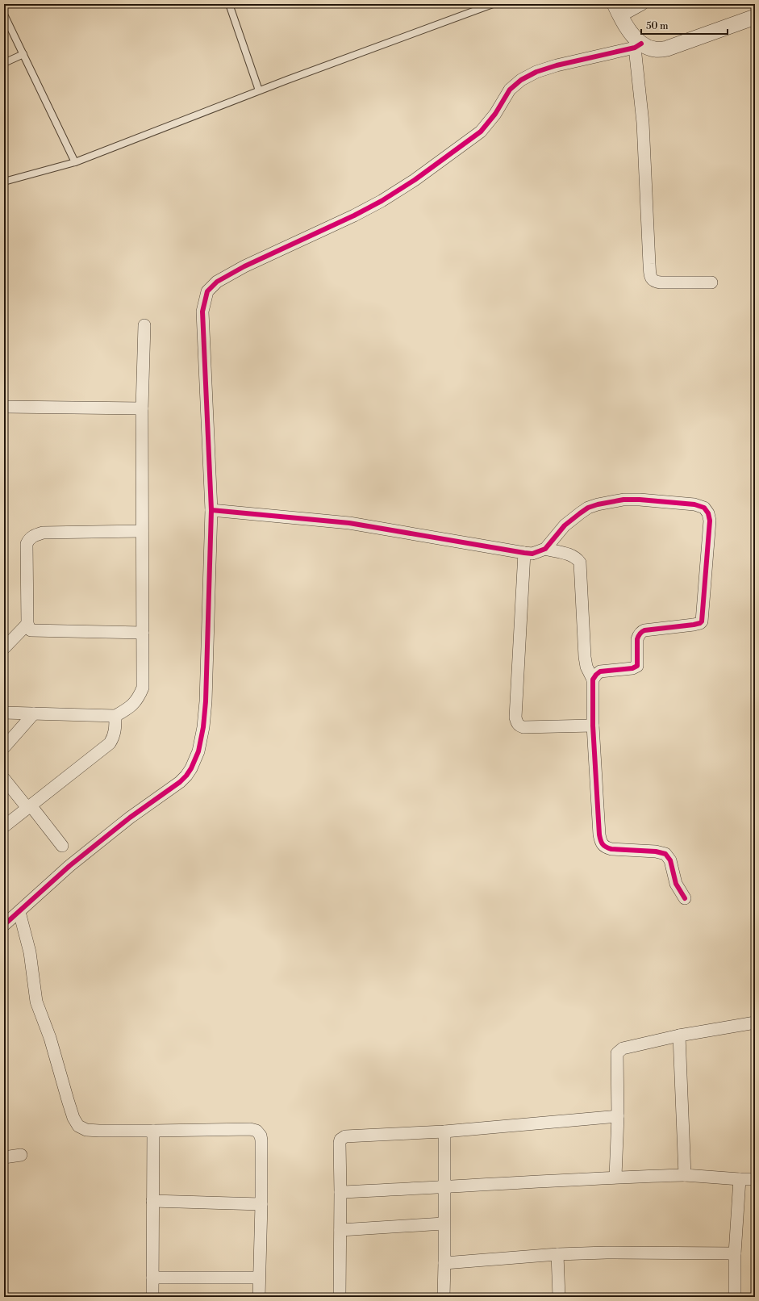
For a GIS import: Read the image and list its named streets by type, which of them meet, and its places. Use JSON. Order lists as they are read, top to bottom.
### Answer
{
  "scale_bar": "50 m"
}
